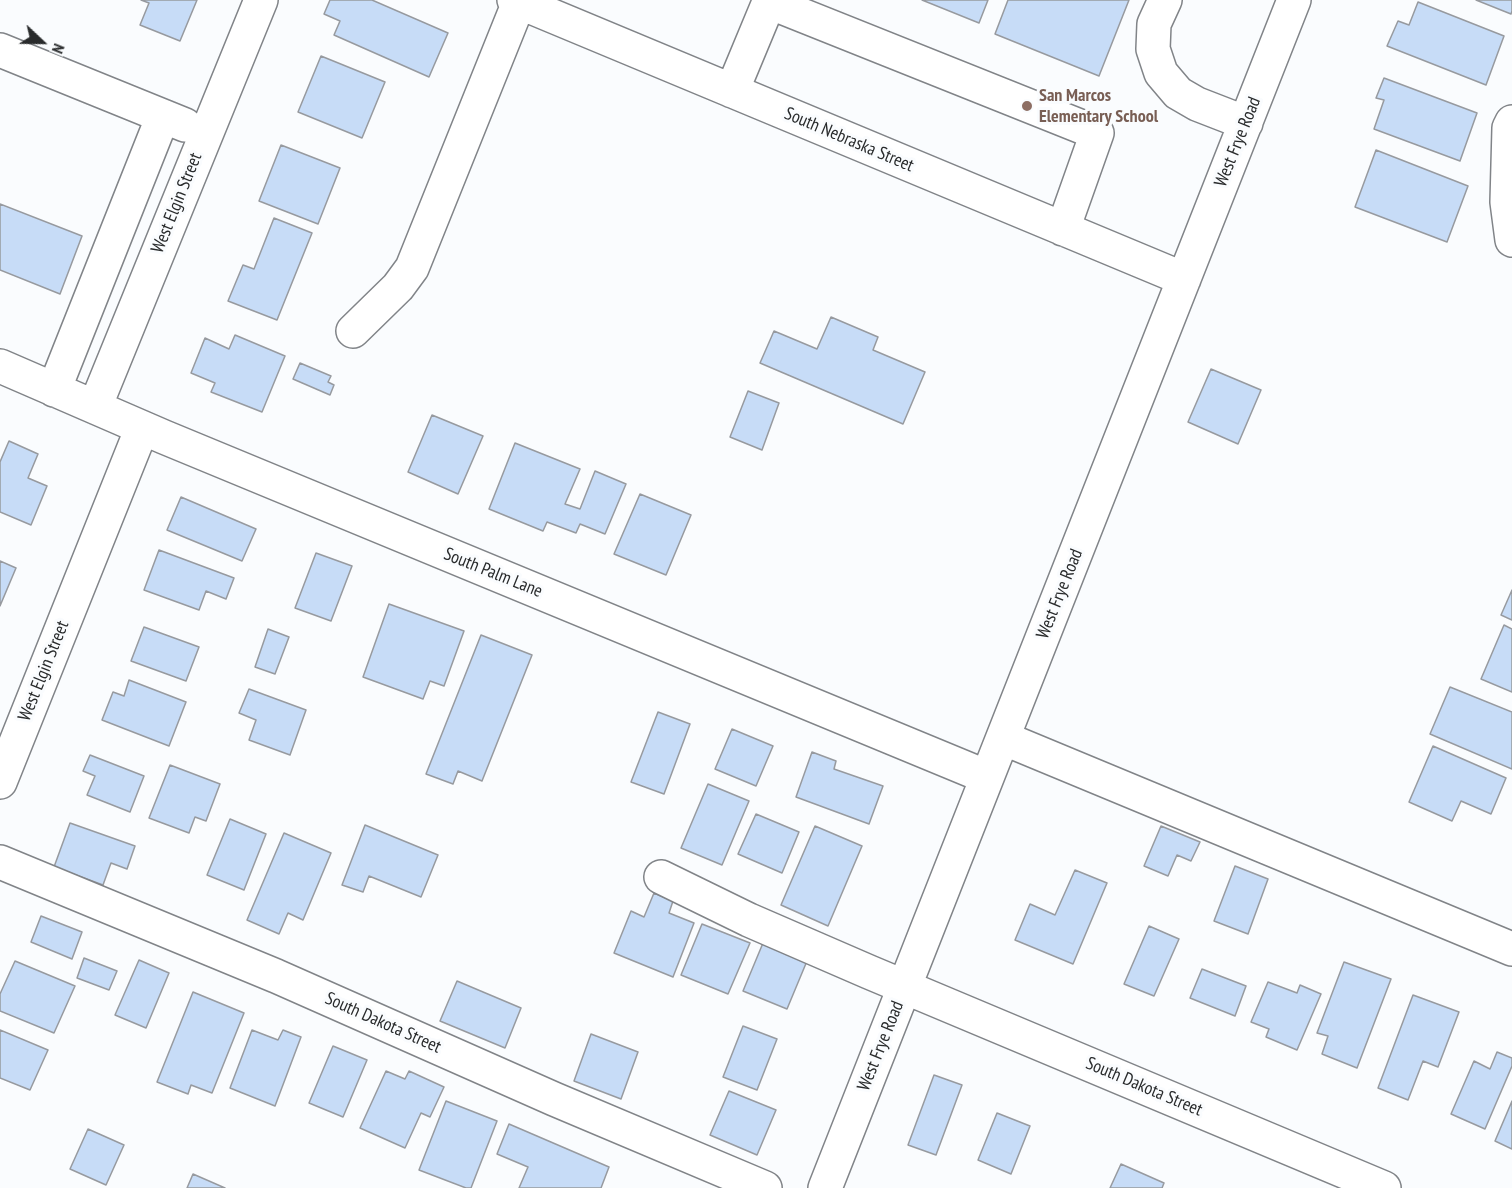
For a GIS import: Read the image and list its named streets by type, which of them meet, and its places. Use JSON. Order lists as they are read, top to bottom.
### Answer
{
  "streets": {
    "street": [
      "South Nebraska Street",
      "West Frye Road",
      "West Elgin Street",
      "South Palm Lane",
      "South Dakota Street"
    ]
  },
  "crossings": [
    ["South Nebraska Street", "West Frye Road"],
    ["West Frye Road", "South Palm Lane"],
    ["West Frye Road", "South Dakota Street"],
    ["West Elgin Street", "South Palm Lane"]
  ],
  "places": ["San Marcos Elementary School"],
  "north": "right"
}
